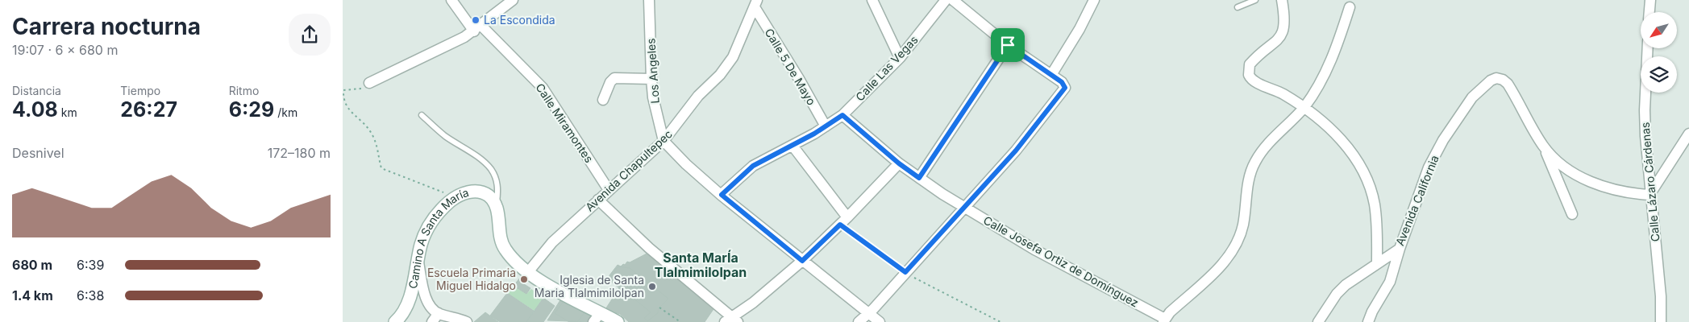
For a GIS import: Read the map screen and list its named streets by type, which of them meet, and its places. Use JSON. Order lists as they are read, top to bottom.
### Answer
{
  "streets": {
    "main road": ["Camino A Santa María"],
    "street": [
      "Calle 5 De Mayo",
      "Calle Las Vegas",
      "Los Angeles",
      "Calle Miramontes",
      "Avenida Chapultepec",
      "Calle Lázaro Cárdenas",
      "Avenida California",
      "Calle Josefa Ortiz de Domínguez"
    ]
  },
  "crossings": [
    ["Calle 5 De Mayo", "Calle Las Vegas"],
    ["Calle 5 De Mayo", "Avenida Chapultepec"],
    ["Calle Las Vegas", "Calle Josefa Ortiz de Domínguez"],
    ["Los Angeles", "Avenida Chapultepec"],
    ["Calle Miramontes", "Avenida Chapultepec"],
    ["Calle Lázaro Cárdenas", "Avenida California"]
  ],
  "districts": ["Santa MarÍa Tlalmimilolpan"],
  "places": ["La Escondida", "Escuela Primaria Miguel Hidalgo", "Iglesia de Santa Maria Tlalmimilolpan"],
  "north": "bottom left",
  "page": {
    "heading": ["Carrera nocturna", "19:07 · 6 × 680 m"],
    "stats": [
      ["Distancia", "4.08 km"],
      ["Tiempo", "26:27"],
      ["Ritmo", "6:29 /km"]
    ],
    "chart": ["Desnivel", "172–180 m"],
    "list": [
      {
        "name": "680 m",
        "note": "6:39"
      },
      {
        "name": "1.4 km",
        "note": "6:38"
      }
    ]
  }
}
